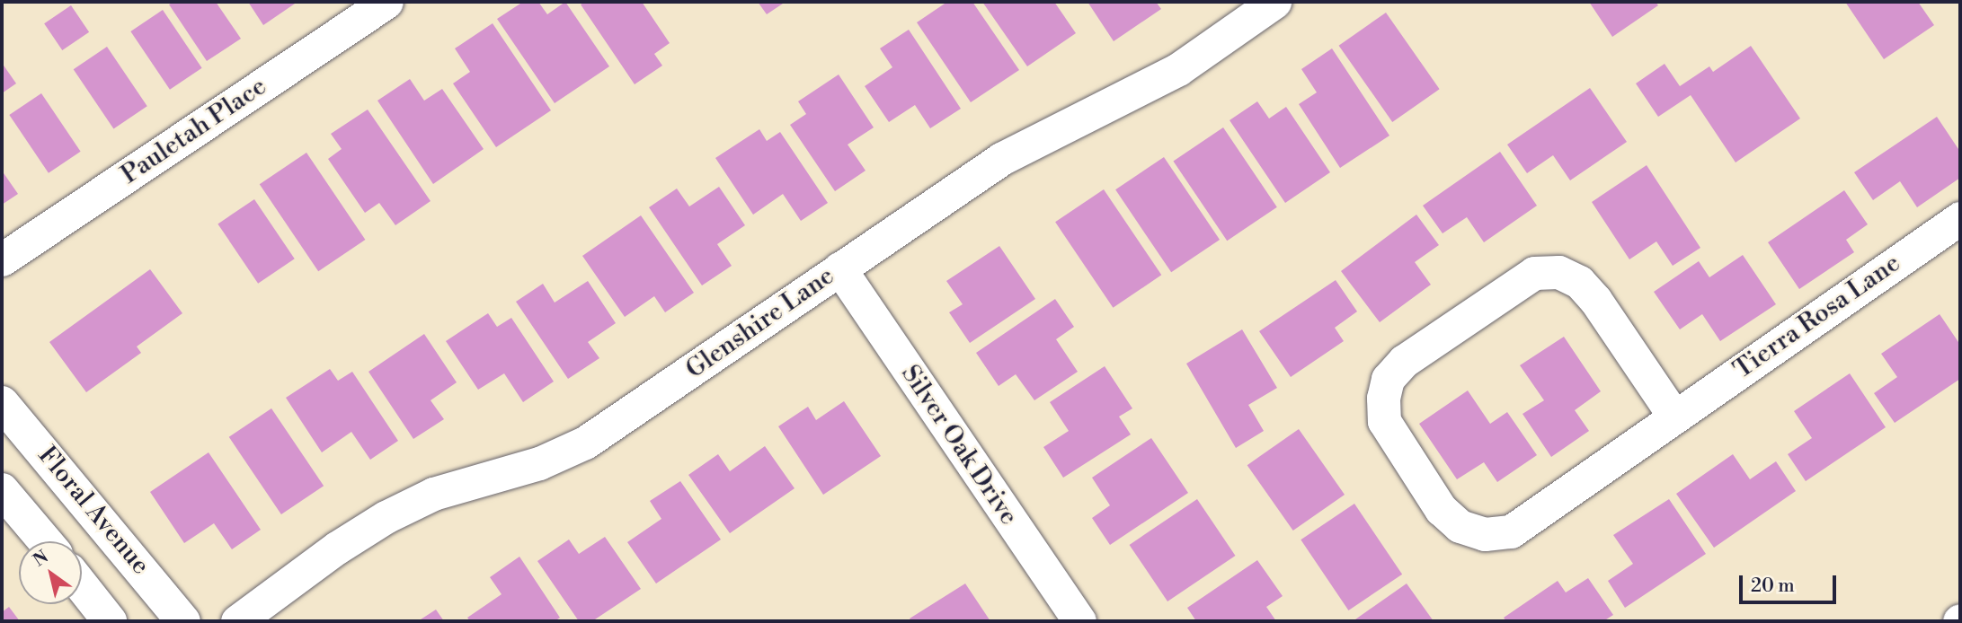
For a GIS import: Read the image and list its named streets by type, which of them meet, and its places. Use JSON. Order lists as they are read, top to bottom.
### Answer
{
  "streets": {
    "street": [
      "Pauletah Place",
      "Tierra Rosa Lane",
      "Glenshire Lane",
      "Silver Oak Drive",
      "Floral Avenue"
    ]
  },
  "crossings": [
    ["Glenshire Lane", "Silver Oak Drive"]
  ],
  "scale_bar": "20 m",
  "north": "top left"
}
